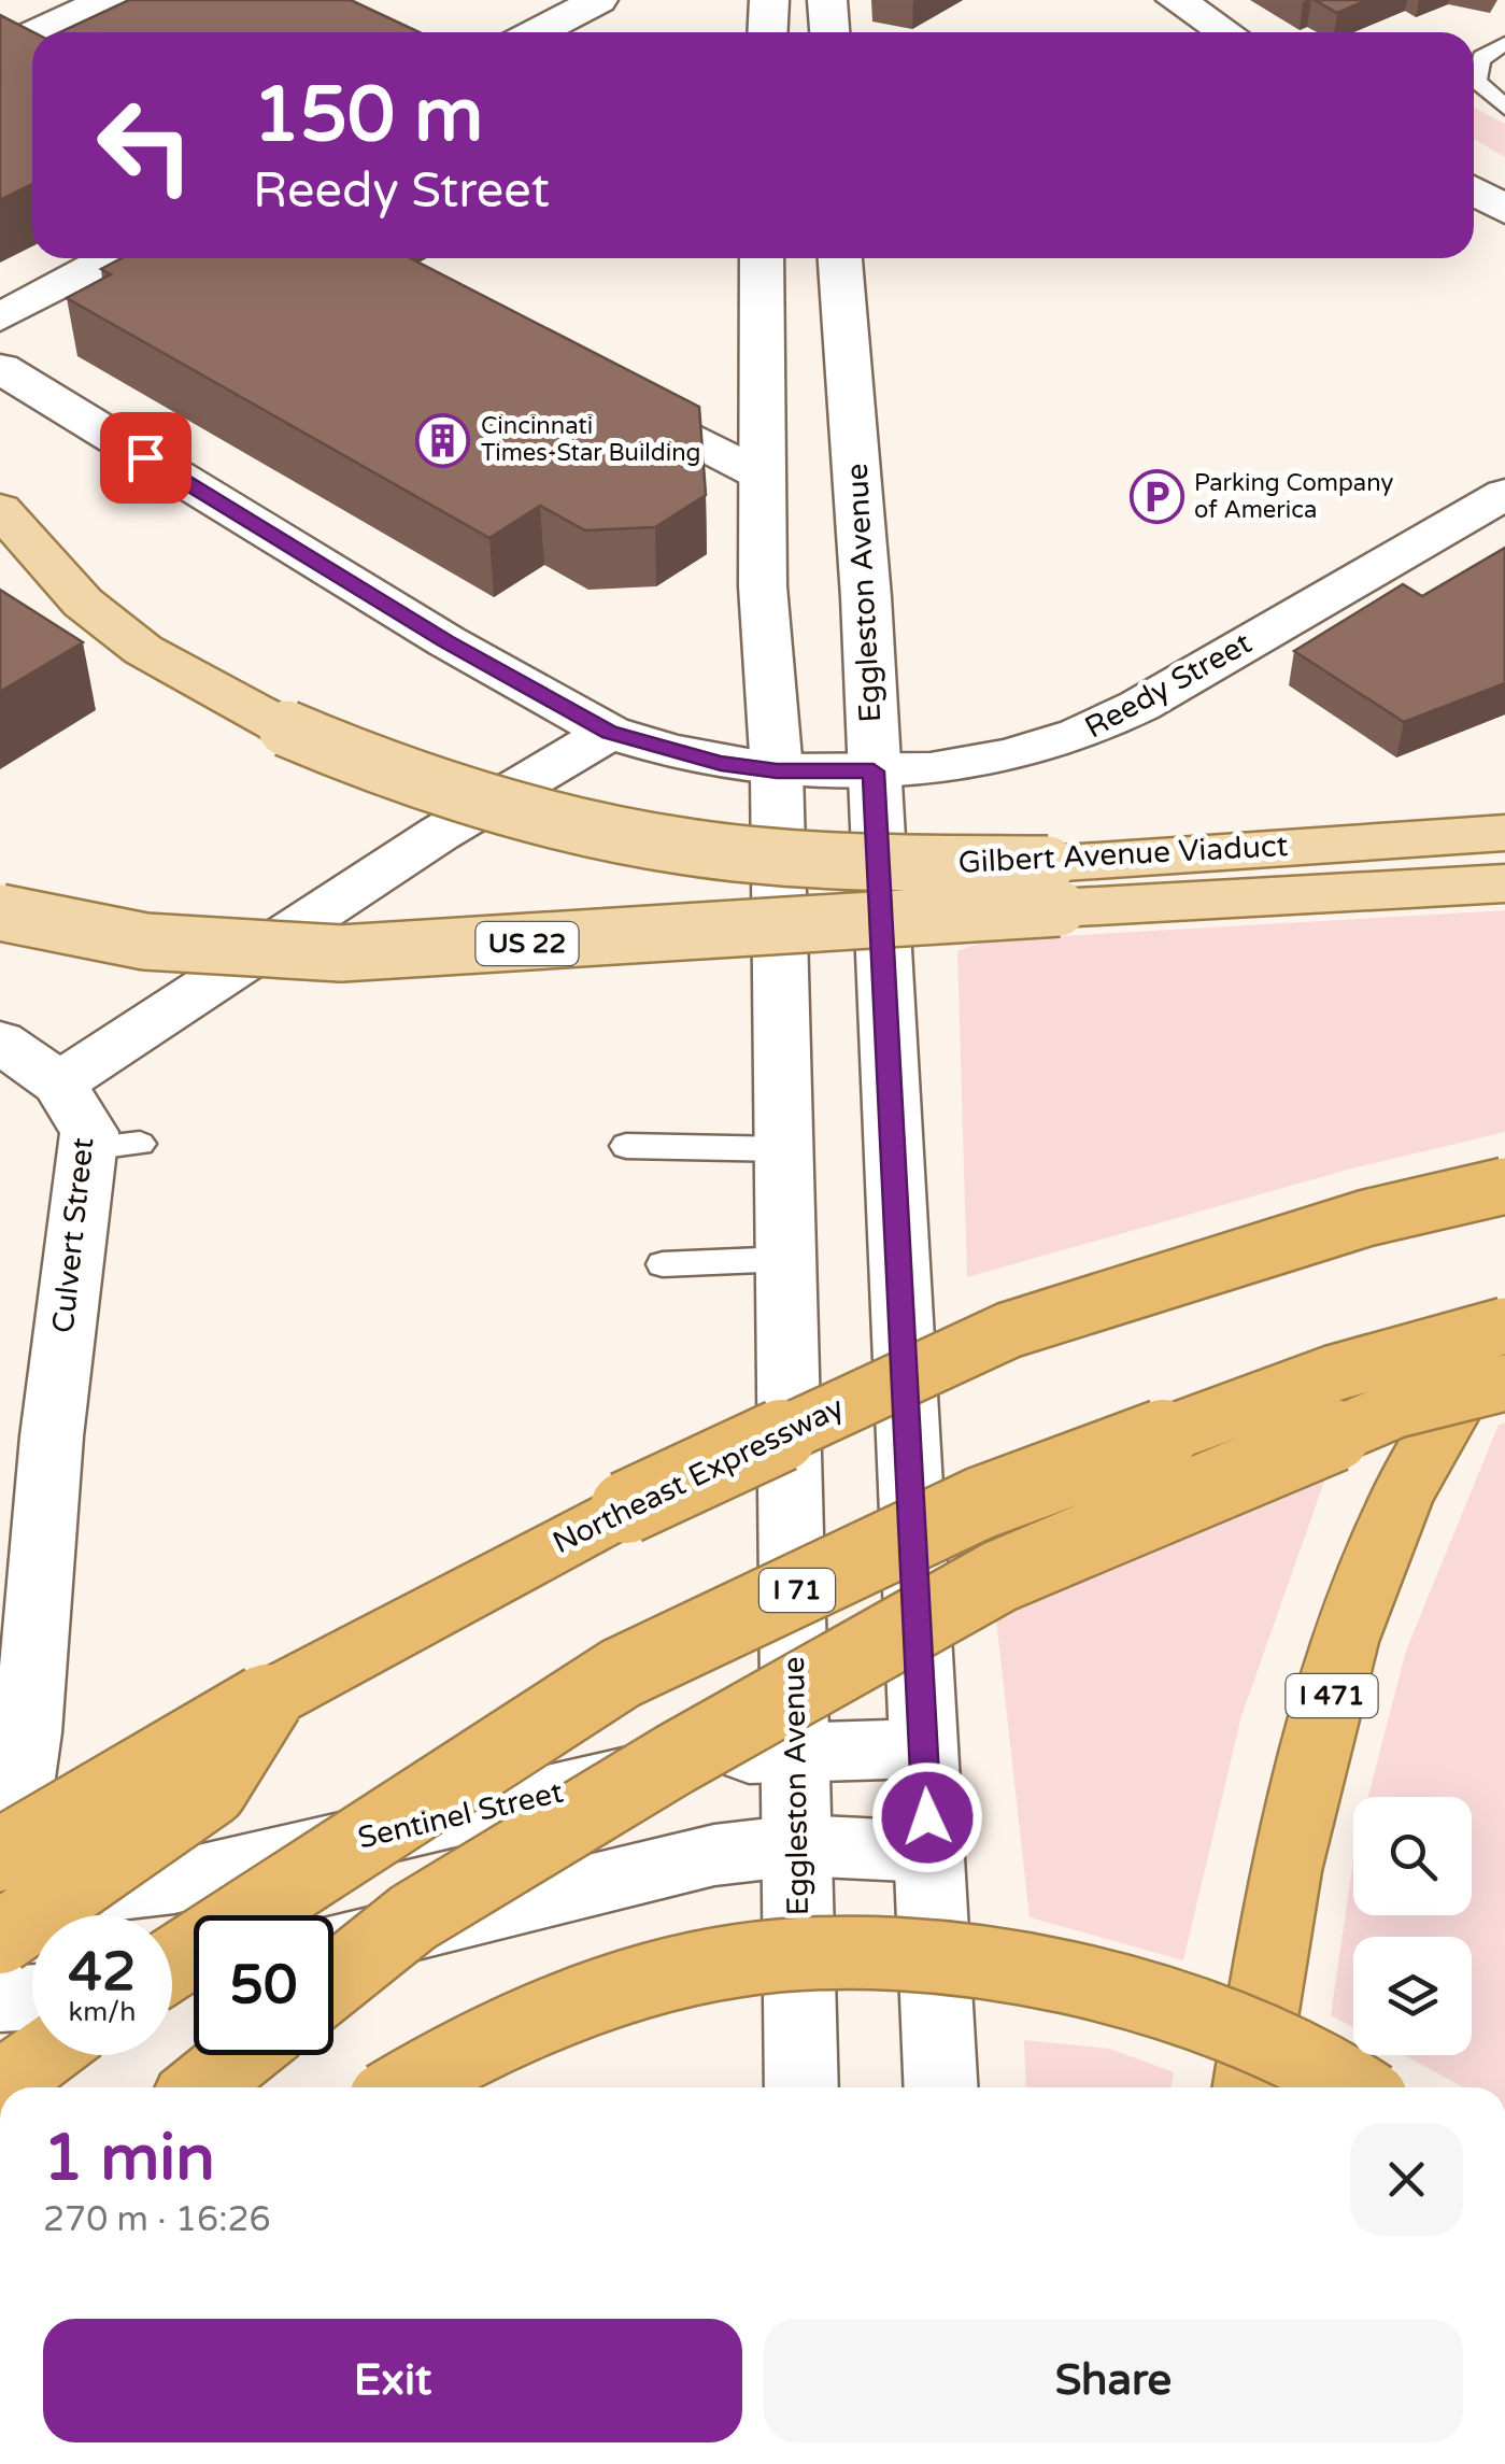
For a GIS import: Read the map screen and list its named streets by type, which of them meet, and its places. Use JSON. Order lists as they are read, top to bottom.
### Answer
{
  "streets": {
    "highway": ["Northeast Expressway", "I 71", "I 471"],
    "main road": ["Gilbert Avenue Viaduct", "US 22"],
    "street": [
      "Eggleston Avenue",
      "Reedy Street",
      "Culvert Street",
      "Sentinel Street"
    ]
  },
  "crossings": [
    ["Eggleston Avenue", "Reedy Street"],
    ["Eggleston Avenue", "Sentinel Street"],
    ["Culvert Street", "Northeast Expressway"],
    ["Culvert Street", "Sentinel Street"],
    ["Northeast Expressway", "Sentinel Street"],
    ["I 71", "I 471"]
  ],
  "places": {
    "building": ["Cincinnati Times-Star Building"],
    "parking": ["Parking Company of America"]
  },
  "page": {
    "turn": ["150 m", "Reedy Street"],
    "speed": "42 km/h",
    "limit": "50",
    "heading": ["1 min", "270 m · 16:26"],
    "buttons": ["Exit", "Share"]
  }
}
